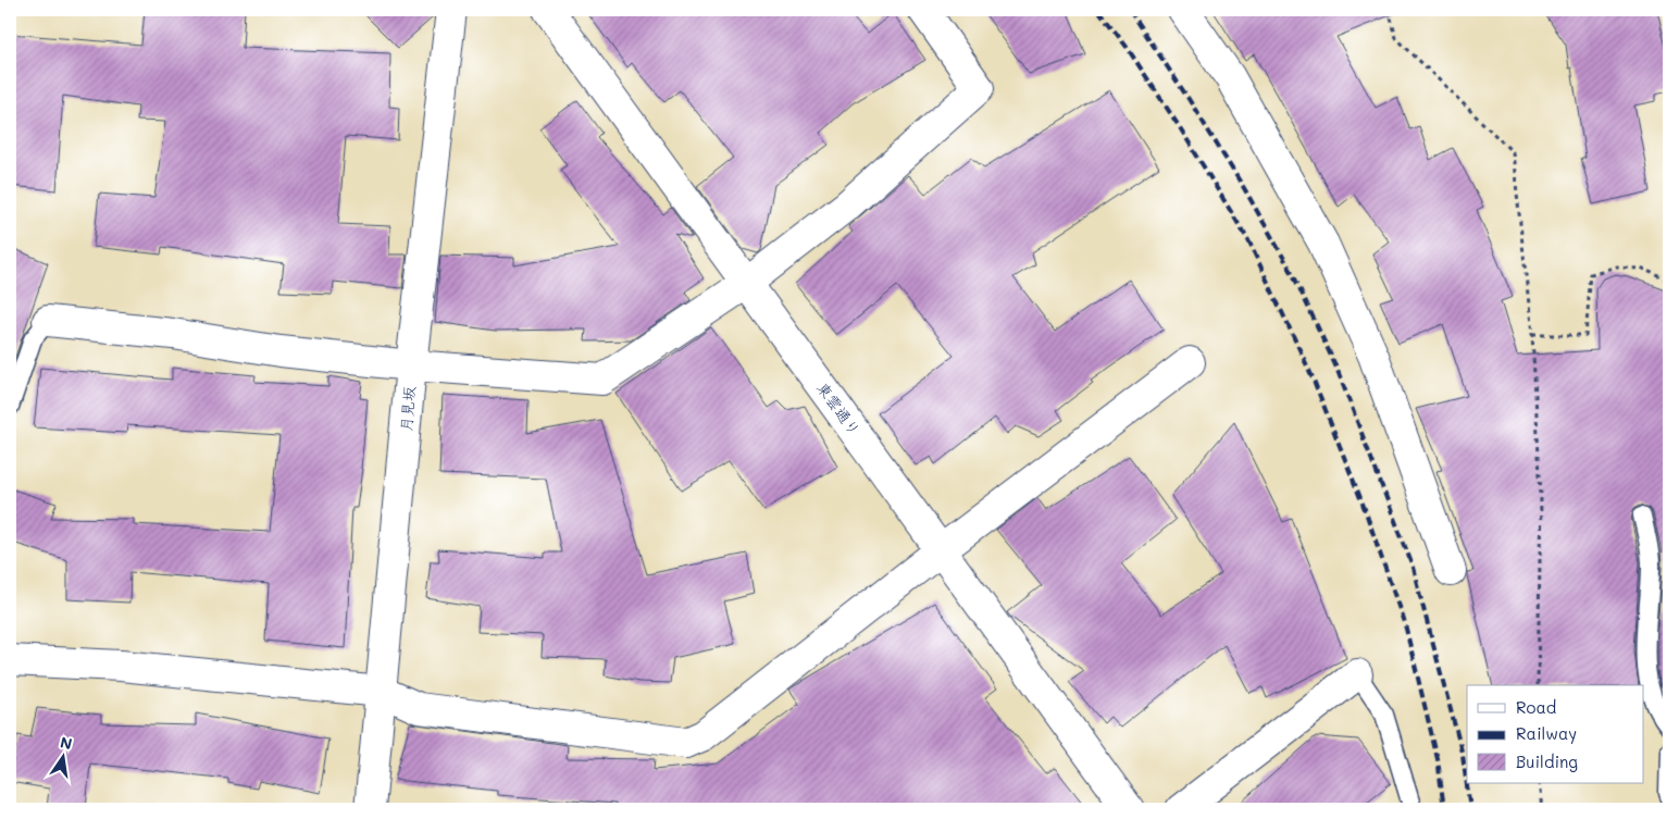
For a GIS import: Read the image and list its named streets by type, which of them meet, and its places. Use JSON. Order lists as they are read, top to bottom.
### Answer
{
  "streets": {
    "street": ["月見坂", "東雲通り"]
  },
  "legend": ["Road", "Railway", "Building"],
  "north": "top"
}
